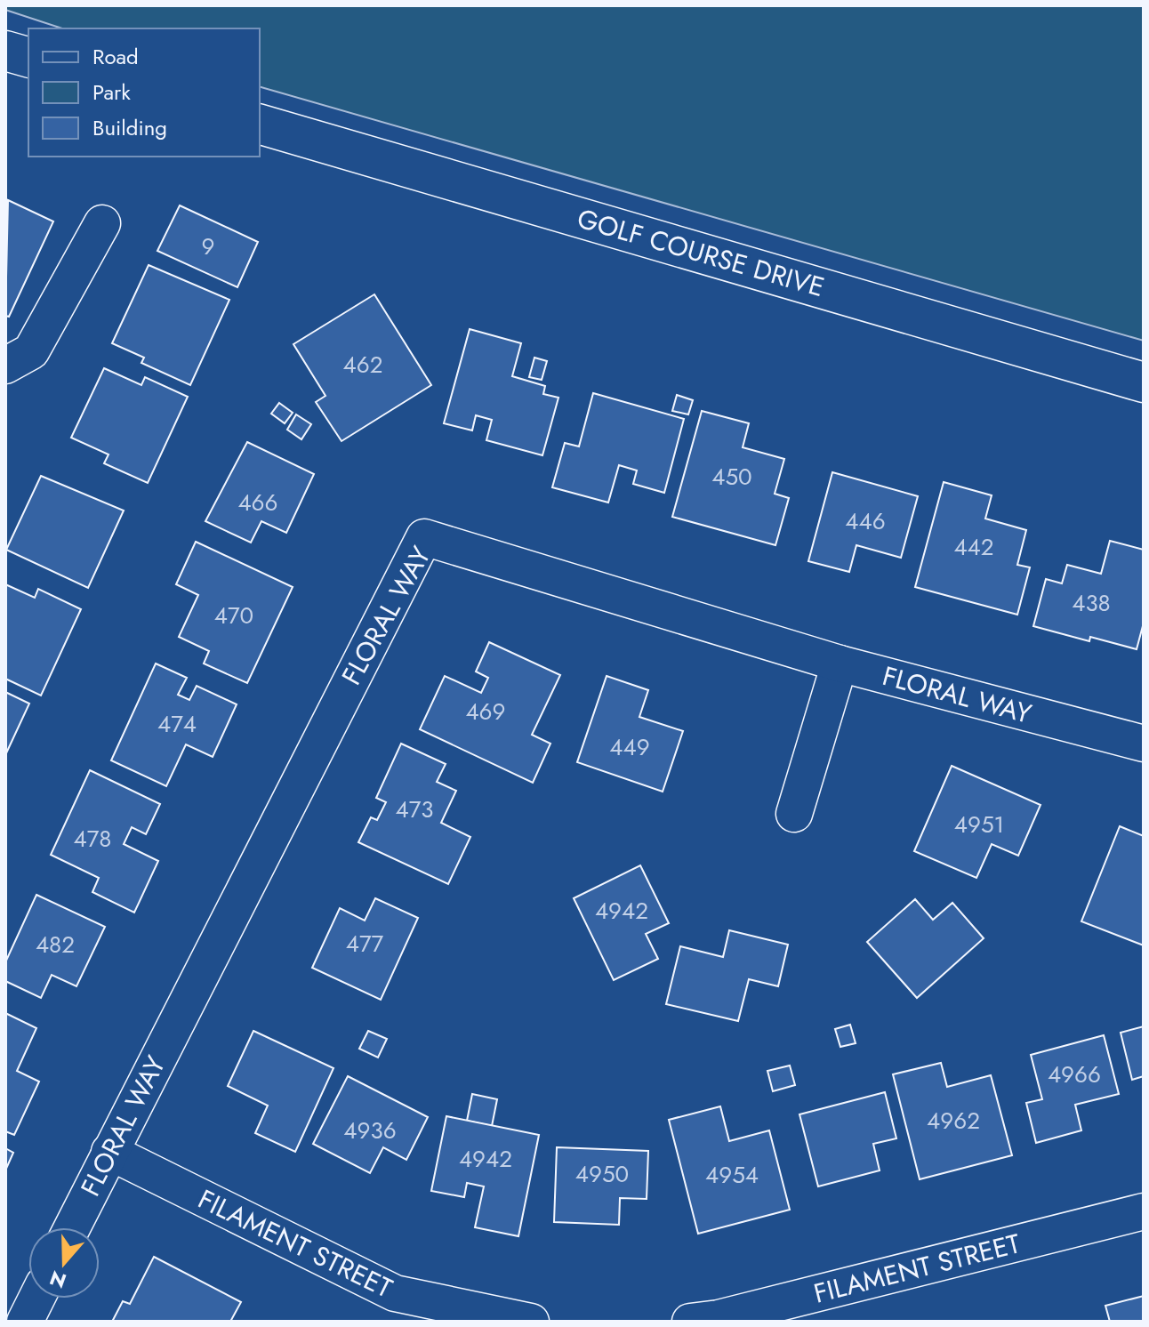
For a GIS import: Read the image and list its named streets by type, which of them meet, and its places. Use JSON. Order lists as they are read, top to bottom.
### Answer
{
  "streets": {
    "street": ["GOLF COURSE DRIVE", "FLORAL WAY", "FILAMENT STREET"]
  },
  "crossings": [
    ["FLORAL WAY", "FILAMENT STREET"]
  ],
  "house_numbers": [
    "9",
    "462",
    "450",
    "466",
    "446",
    "442",
    "438",
    "470",
    "469",
    "474",
    "449",
    "473",
    "4951",
    "478",
    "4942",
    "477",
    "482",
    "4966",
    "4962",
    "4936",
    "4942",
    "4950",
    "4954"
  ],
  "legend": ["Road", "Park", "Building"],
  "north": "bottom"
}
